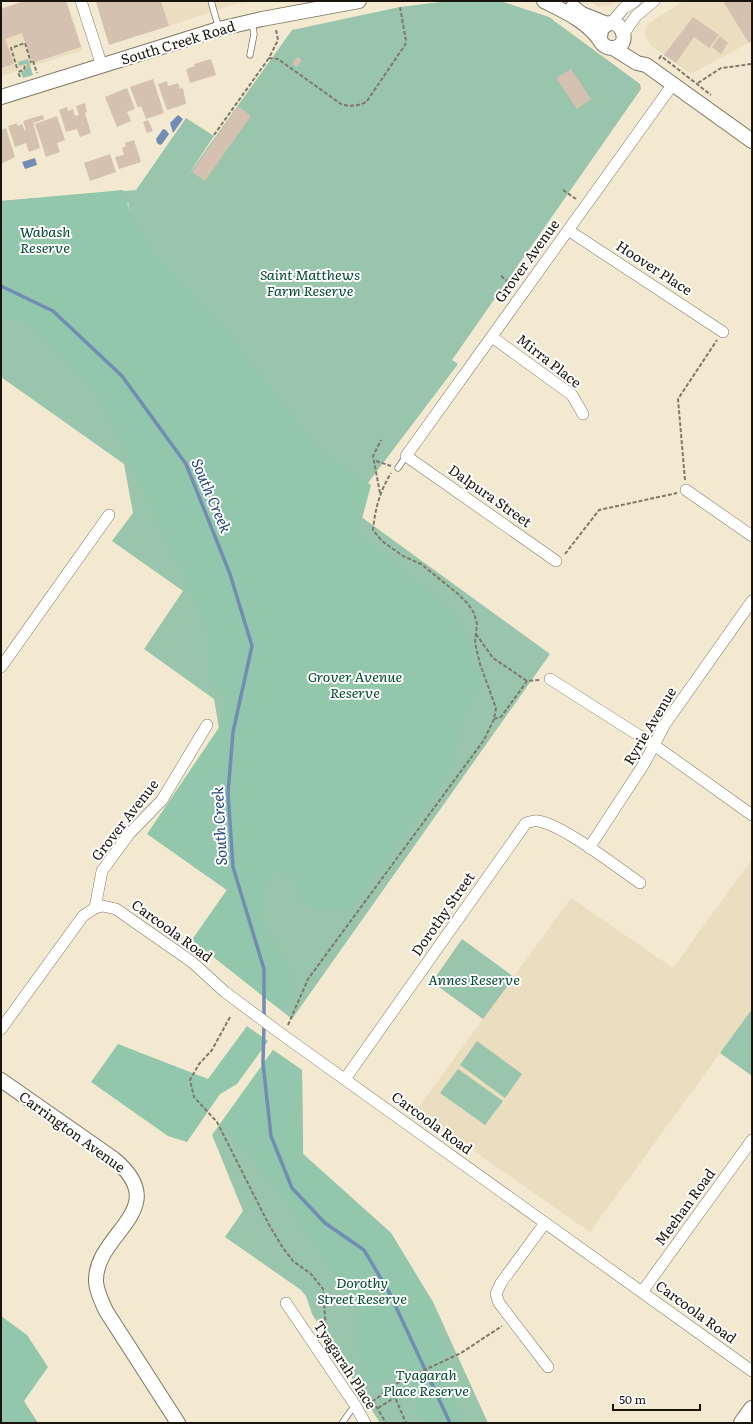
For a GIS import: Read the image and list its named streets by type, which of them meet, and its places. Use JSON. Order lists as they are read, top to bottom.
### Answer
{
  "streets": {
    "street": [
      "South Creek Road",
      "Grover Avenue",
      "Hoover Place",
      "Mirra Place",
      "Dalpura Street",
      "Ryrie Avenue",
      "Dorothy Street",
      "Carcoola Road",
      "Carrington Avenue",
      "Meehan Road",
      "Tyagarah Place"
    ]
  },
  "crossings": [
    ["Grover Avenue", "Hoover Place"],
    ["Grover Avenue", "Mirra Place"],
    ["Grover Avenue", "Dalpura Street"],
    ["Grover Avenue", "Carcoola Road"],
    ["Ryrie Avenue", "Dorothy Street"],
    ["Dorothy Street", "Carcoola Road"],
    ["Carcoola Road", "Meehan Road"]
  ],
  "water": ["South Creek"],
  "parks": [
    "Wabash Reserve",
    "Saint Matthews Farm Reserve",
    "Grover Avenue Reserve",
    "Annes Reserve",
    "Dorothy Street Reserve",
    "Tyagarah Place Reserve"
  ],
  "scale_bar": "50 m"
}
